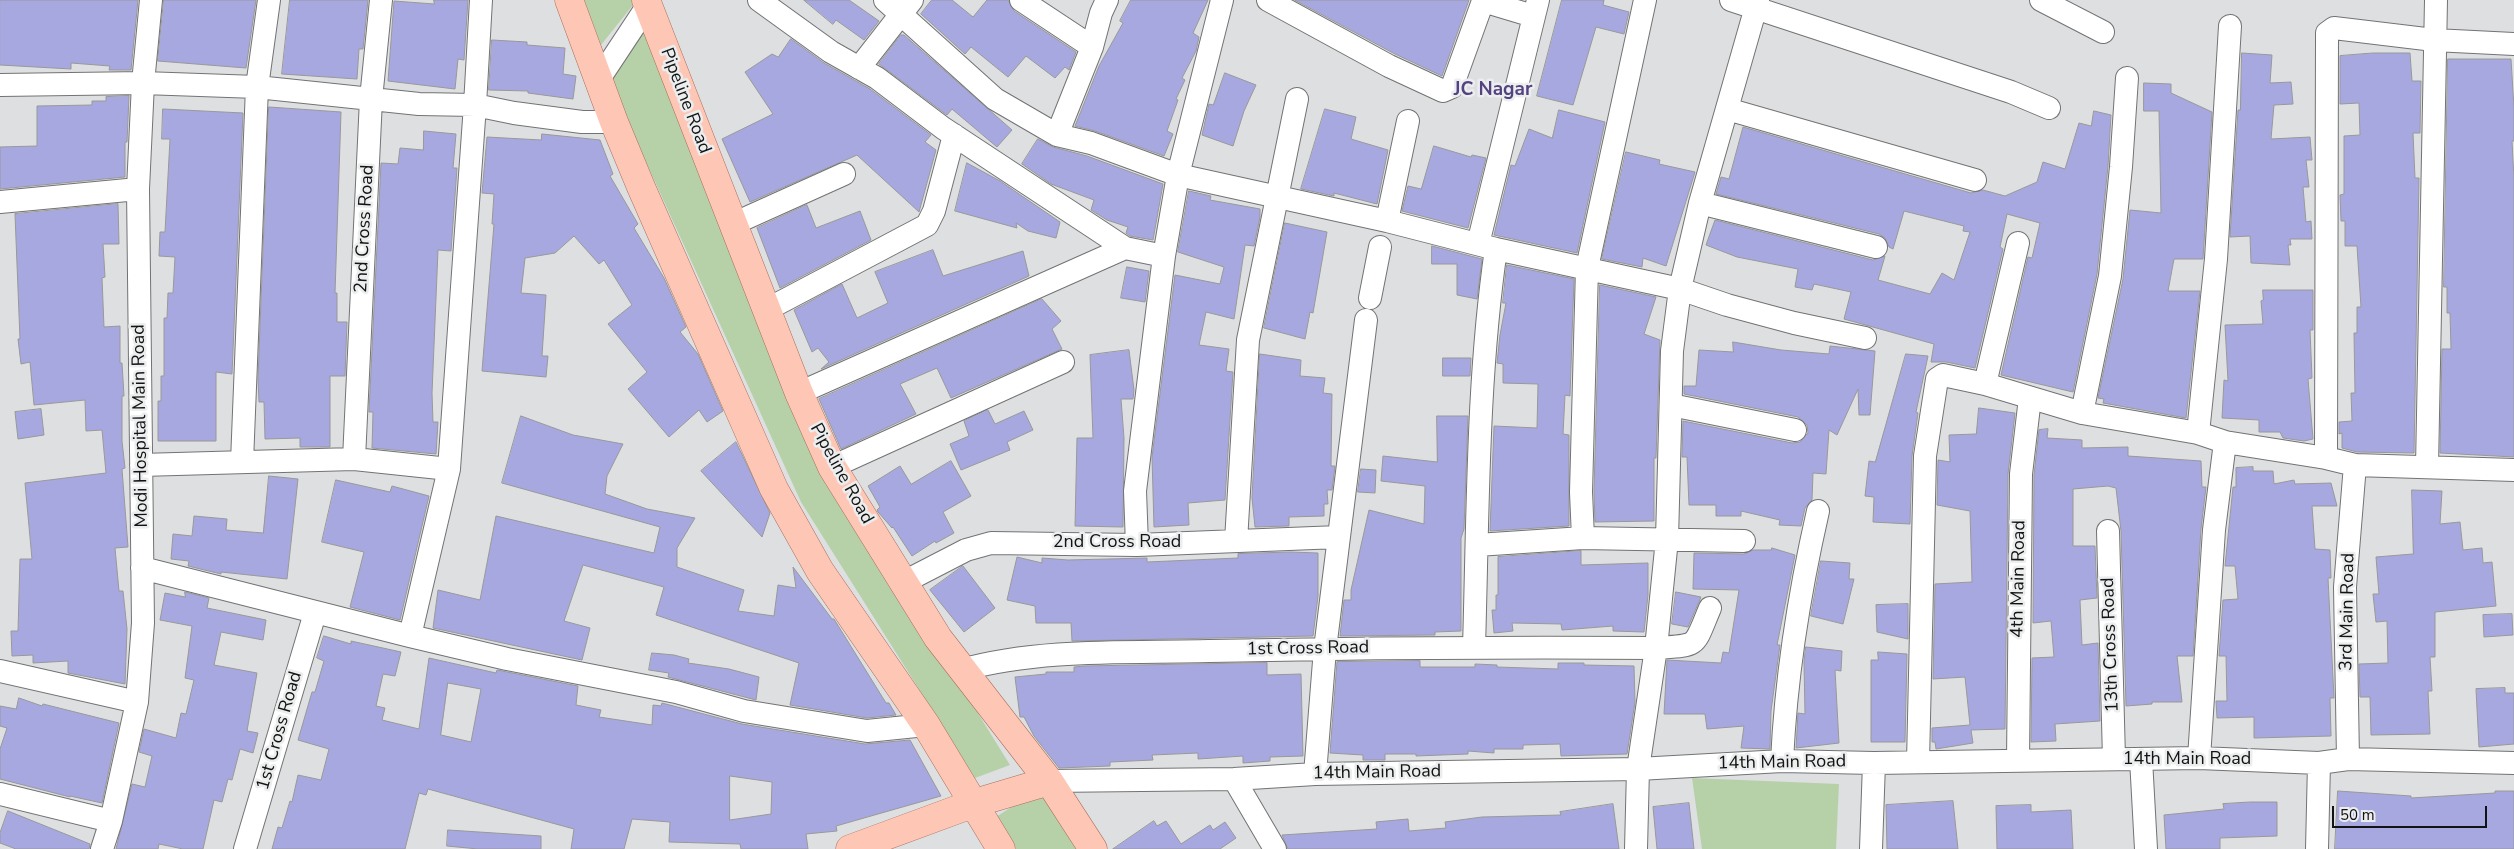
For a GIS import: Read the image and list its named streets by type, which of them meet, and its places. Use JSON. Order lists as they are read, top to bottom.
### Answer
{
  "streets": {
    "main road": ["Pipeline Road"],
    "street": [
      "2nd Cross Road",
      "Modi Hospital Main Road",
      "4th Main Road",
      "3rd Main Road",
      "13th Cross Road",
      "1st Cross Road",
      "14th Main Road"
    ]
  },
  "crossings": [
    ["Pipeline Road", "2nd Cross Road"],
    ["Pipeline Road", "1st Cross Road"],
    ["Pipeline Road", "14th Main Road"],
    ["4th Main Road", "14th Main Road"],
    ["3rd Main Road", "14th Main Road"],
    ["13th Cross Road", "14th Main Road"]
  ],
  "districts": ["JC Nagar"],
  "scale_bar": "50 m"
}
